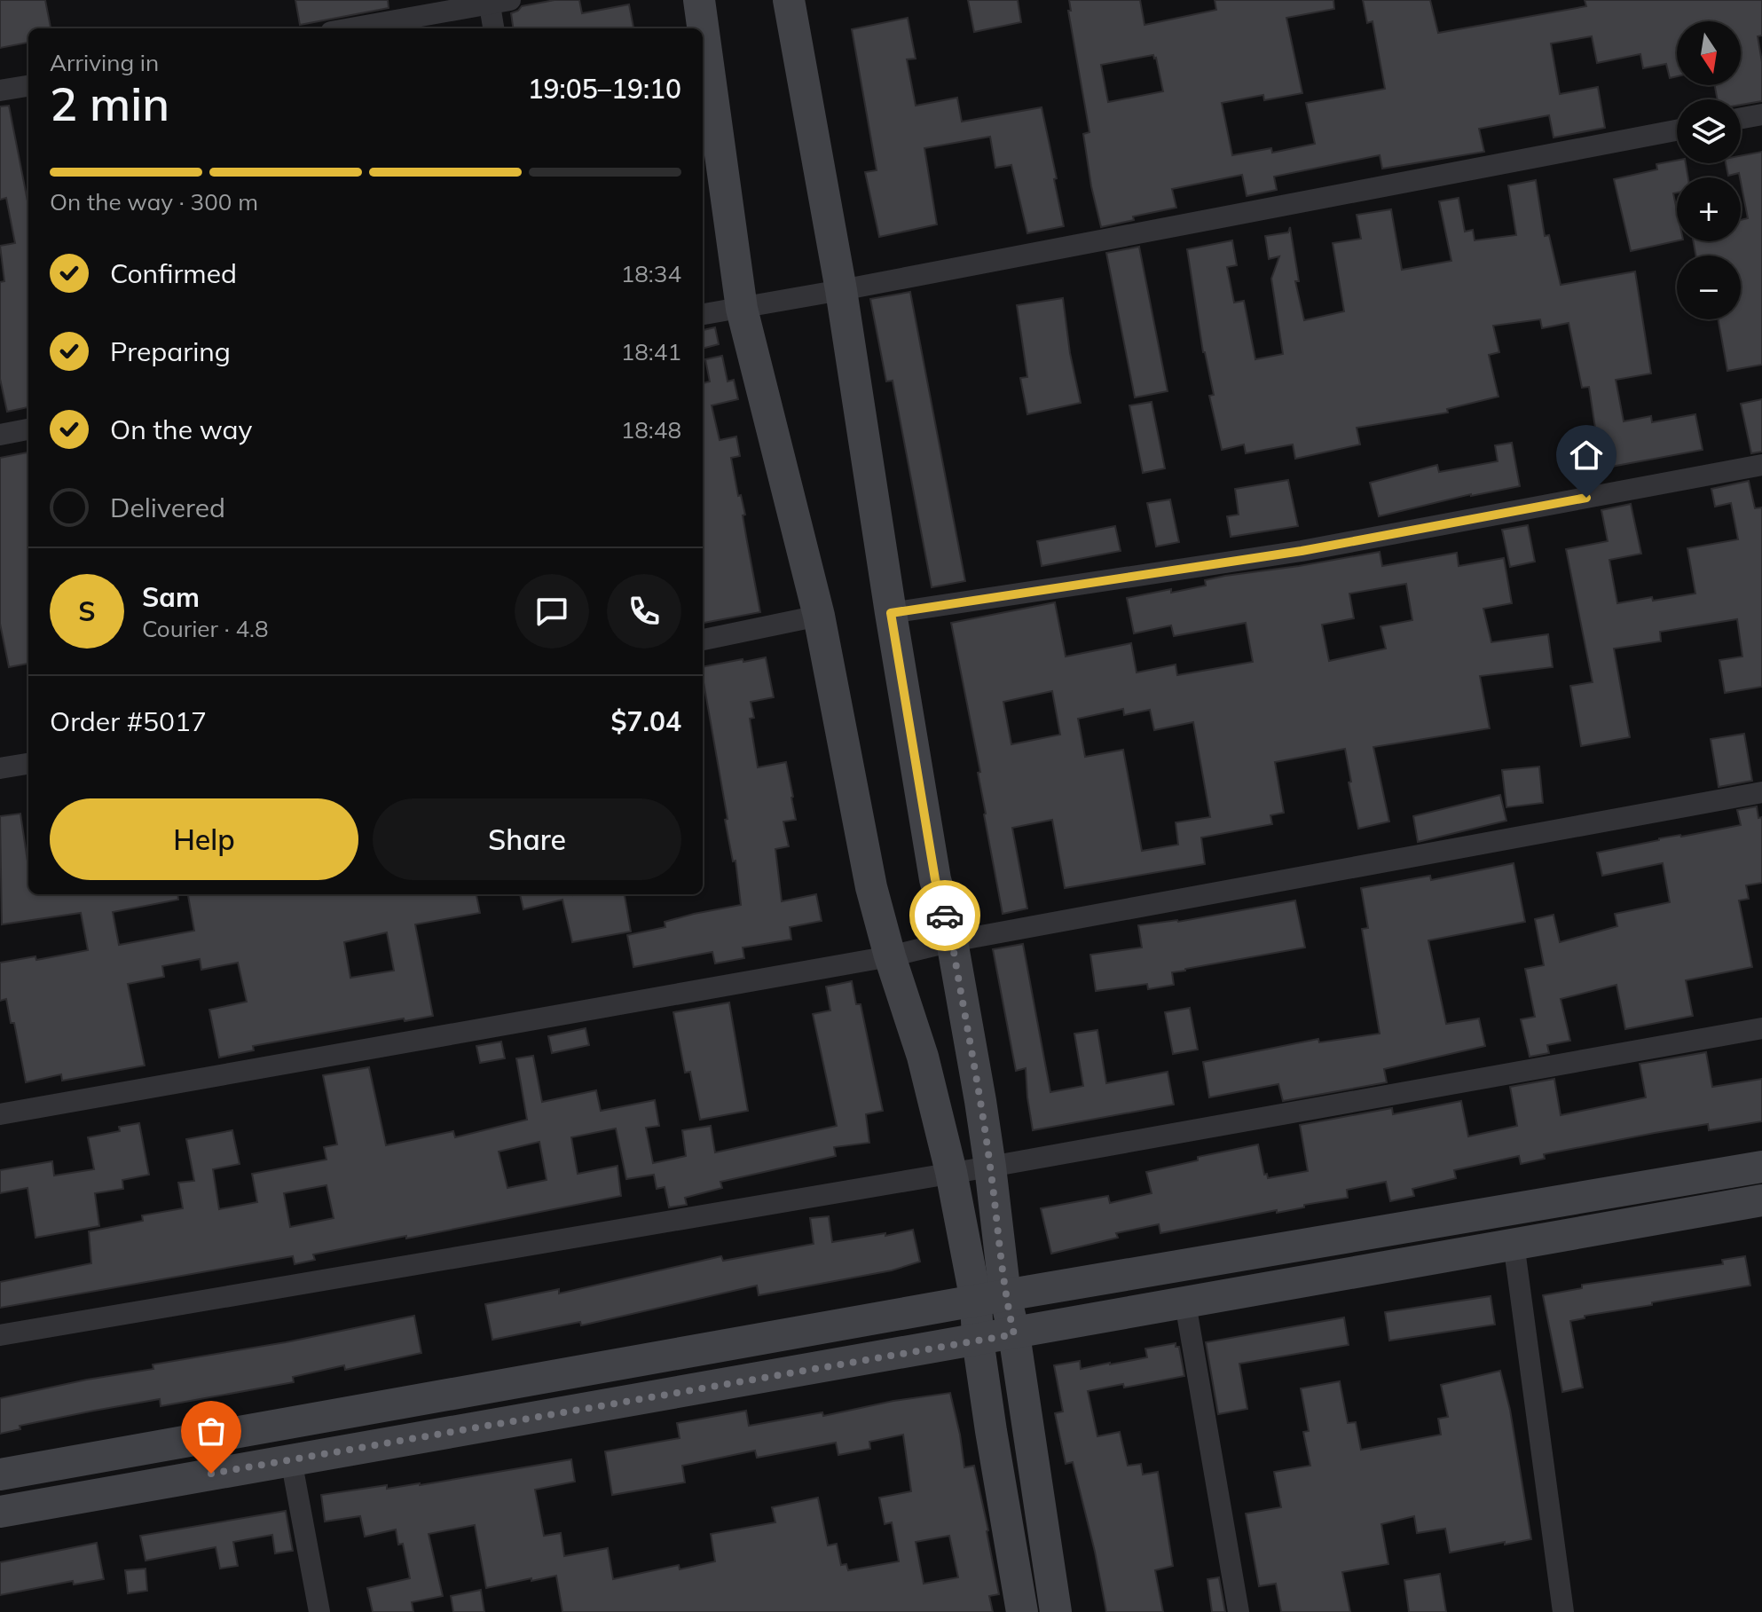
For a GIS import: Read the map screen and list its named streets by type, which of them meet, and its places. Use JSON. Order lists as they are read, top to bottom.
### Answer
{
  "north": "bottom",
  "page": {
    "map_buttons": ["+", "−"],
    "heading": ["2 min", "Arriving in", "19:05–19:10"],
    "panel": [
      "Sam",
      "Courier · 4.8",
      "Order #5017",
      "$7.04"
    ],
    "bar": "On the way · 300 m",
    "list": [
      ["Confirmed", "18:34"],
      ["Preparing", "18:41"],
      ["On the way", "18:48"],
      "Delivered"
    ],
    "round": "S",
    "buttons": ["Help", "Share"]
  }
}
